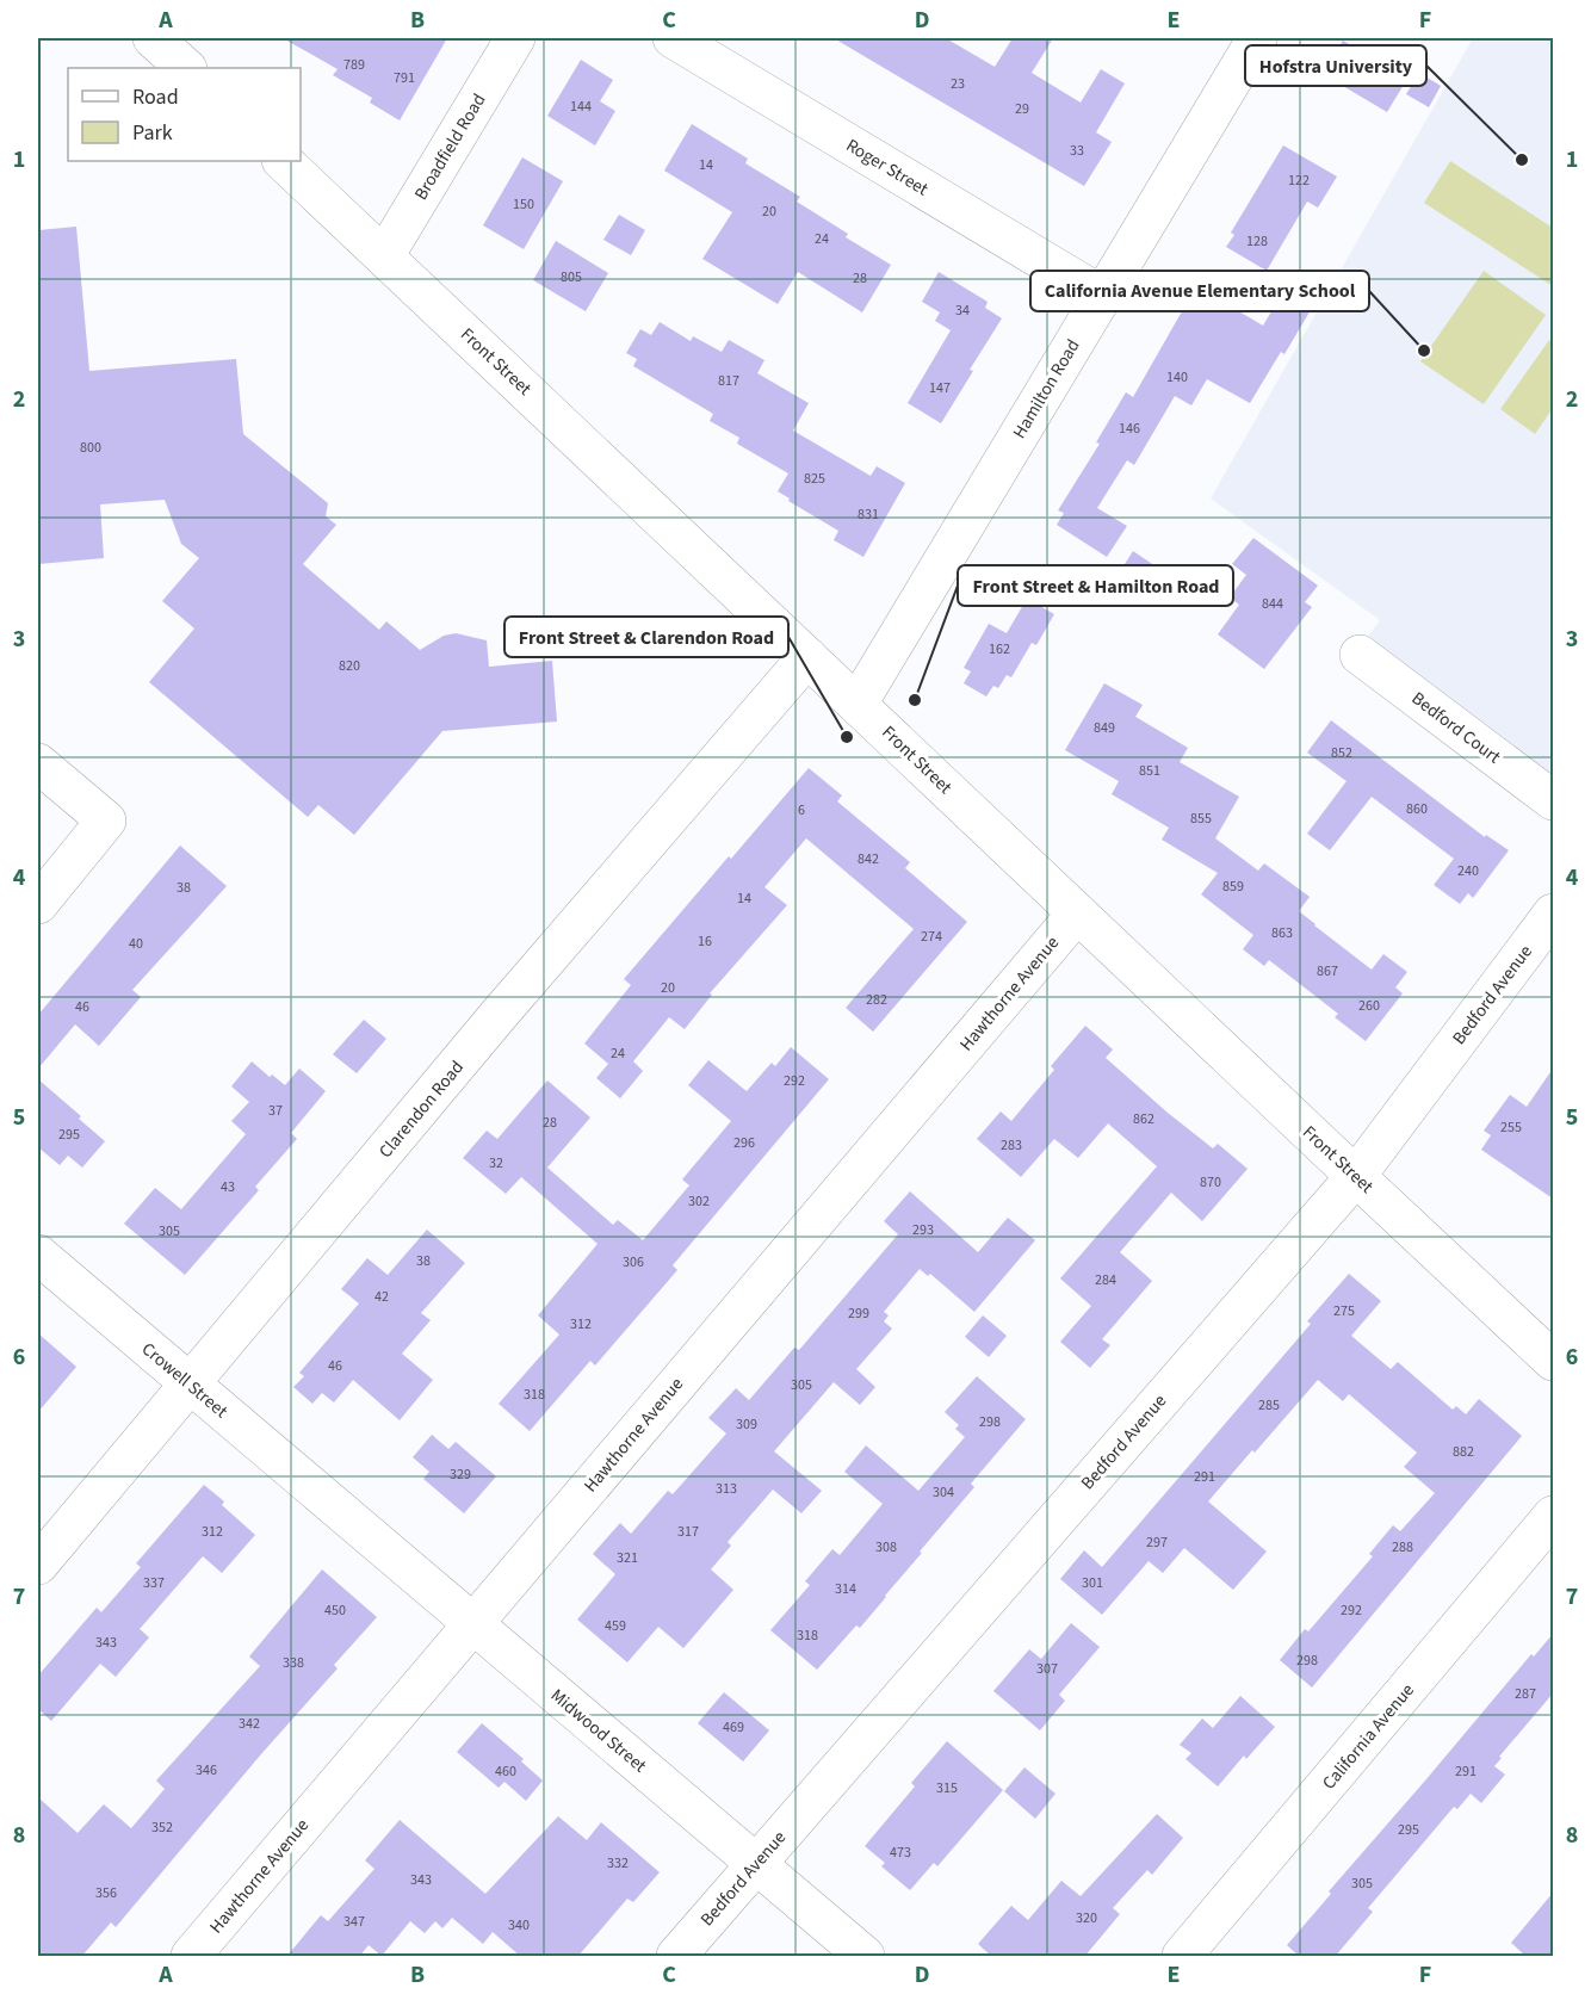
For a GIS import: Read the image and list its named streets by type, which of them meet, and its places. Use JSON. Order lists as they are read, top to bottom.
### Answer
{
  "streets": {
    "street": [
      "Broadfield Road",
      "Roger Street",
      "Front Street",
      "Hamilton Road",
      "Bedford Court",
      "Hawthorne Avenue",
      "Bedford Avenue",
      "Clarendon Road",
      "Crowell Street",
      "Midwood Street",
      "California Avenue"
    ]
  },
  "crossings": [
    ["Broadfield Road", "Front Street"],
    ["Roger Street", "Hamilton Road"],
    ["Front Street", "Hamilton Road"],
    ["Front Street", "Hawthorne Avenue"],
    ["Front Street", "Bedford Avenue"],
    ["Front Street", "Clarendon Road"],
    ["Hawthorne Avenue", "Midwood Street"],
    ["Bedford Avenue", "Midwood Street"],
    ["Clarendon Road", "Crowell Street"],
    ["Crowell Street", "Midwood Street"]
  ],
  "places": [
    "Hofstra University",
    "California Avenue Elementary School",
    "Front Street & Hamilton Road",
    "Front Street & Clarendon Road"
  ],
  "house_numbers": [
    "789",
    "791",
    "23",
    "144",
    "29",
    "33",
    "14",
    "122",
    "150",
    "20",
    "24",
    "128",
    "805",
    "28",
    "34",
    "140",
    "817",
    "147",
    "146",
    "800",
    "825",
    "831",
    "844",
    "162",
    "820",
    "849",
    "852",
    "851",
    "860",
    "6",
    "855",
    "842",
    "240",
    "859",
    "38",
    "14",
    "863",
    "274",
    "16",
    "40",
    "867",
    "20",
    "282",
    "260",
    "46",
    "24",
    "292",
    "37",
    "862",
    "28",
    "255",
    "295",
    "296",
    "283",
    "32",
    "870",
    "43",
    "302",
    "293",
    "305",
    "38",
    "306",
    "284",
    "42",
    "275",
    "299",
    "312",
    "46",
    "305",
    "318",
    "285",
    "298",
    "309",
    "882",
    "329",
    "291",
    "313",
    "304",
    "312",
    "317",
    "297",
    "308",
    "288",
    "321",
    "337",
    "301",
    "314",
    "450",
    "292",
    "459",
    "318",
    "343",
    "298",
    "338",
    "307",
    "287",
    "342",
    "469",
    "346",
    "460",
    "291",
    "315",
    "352",
    "295",
    "473",
    "332",
    "343",
    "305",
    "356",
    "320",
    "347",
    "340"
  ],
  "legend": ["Road", "Park"],
  "grid": {
    "columns": [
      "A",
      "B",
      "C",
      "D",
      "E",
      "F"
    ],
    "rows": [
      "1",
      "2",
      "3",
      "4",
      "5",
      "6",
      "7",
      "8"
    ]
  }
}
